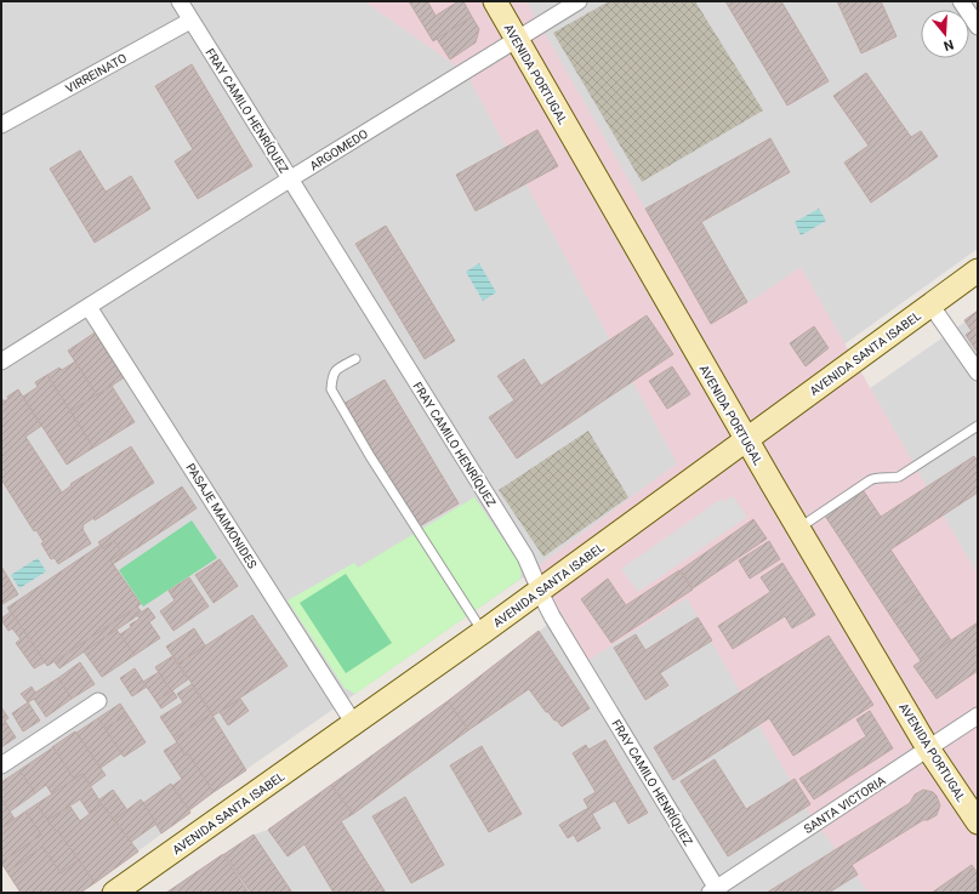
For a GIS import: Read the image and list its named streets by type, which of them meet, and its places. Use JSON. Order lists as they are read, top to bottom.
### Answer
{
  "streets": {
    "main road": ["AVENIDA PORTUGAL", "AVENIDA SANTA ISABEL"],
    "street": [
      "VIRREINATO",
      "FRAY CAMILO HENRÍQUEZ",
      "ARGOMEDO",
      "PASAJE MAIMONIDES",
      "SANTA VICTORIA"
    ]
  },
  "crossings": [
    ["VIRREINATO", "FRAY CAMILO HENRÍQUEZ"],
    ["AVENIDA PORTUGAL", "ARGOMEDO"],
    ["AVENIDA PORTUGAL", "AVENIDA SANTA ISABEL"],
    ["AVENIDA PORTUGAL", "SANTA VICTORIA"],
    ["FRAY CAMILO HENRÍQUEZ", "ARGOMEDO"],
    ["FRAY CAMILO HENRÍQUEZ", "AVENIDA SANTA ISABEL"],
    ["FRAY CAMILO HENRÍQUEZ", "SANTA VICTORIA"],
    ["ARGOMEDO", "PASAJE MAIMONIDES"],
    ["AVENIDA SANTA ISABEL", "PASAJE MAIMONIDES"]
  ],
  "north": "bottom"
}
